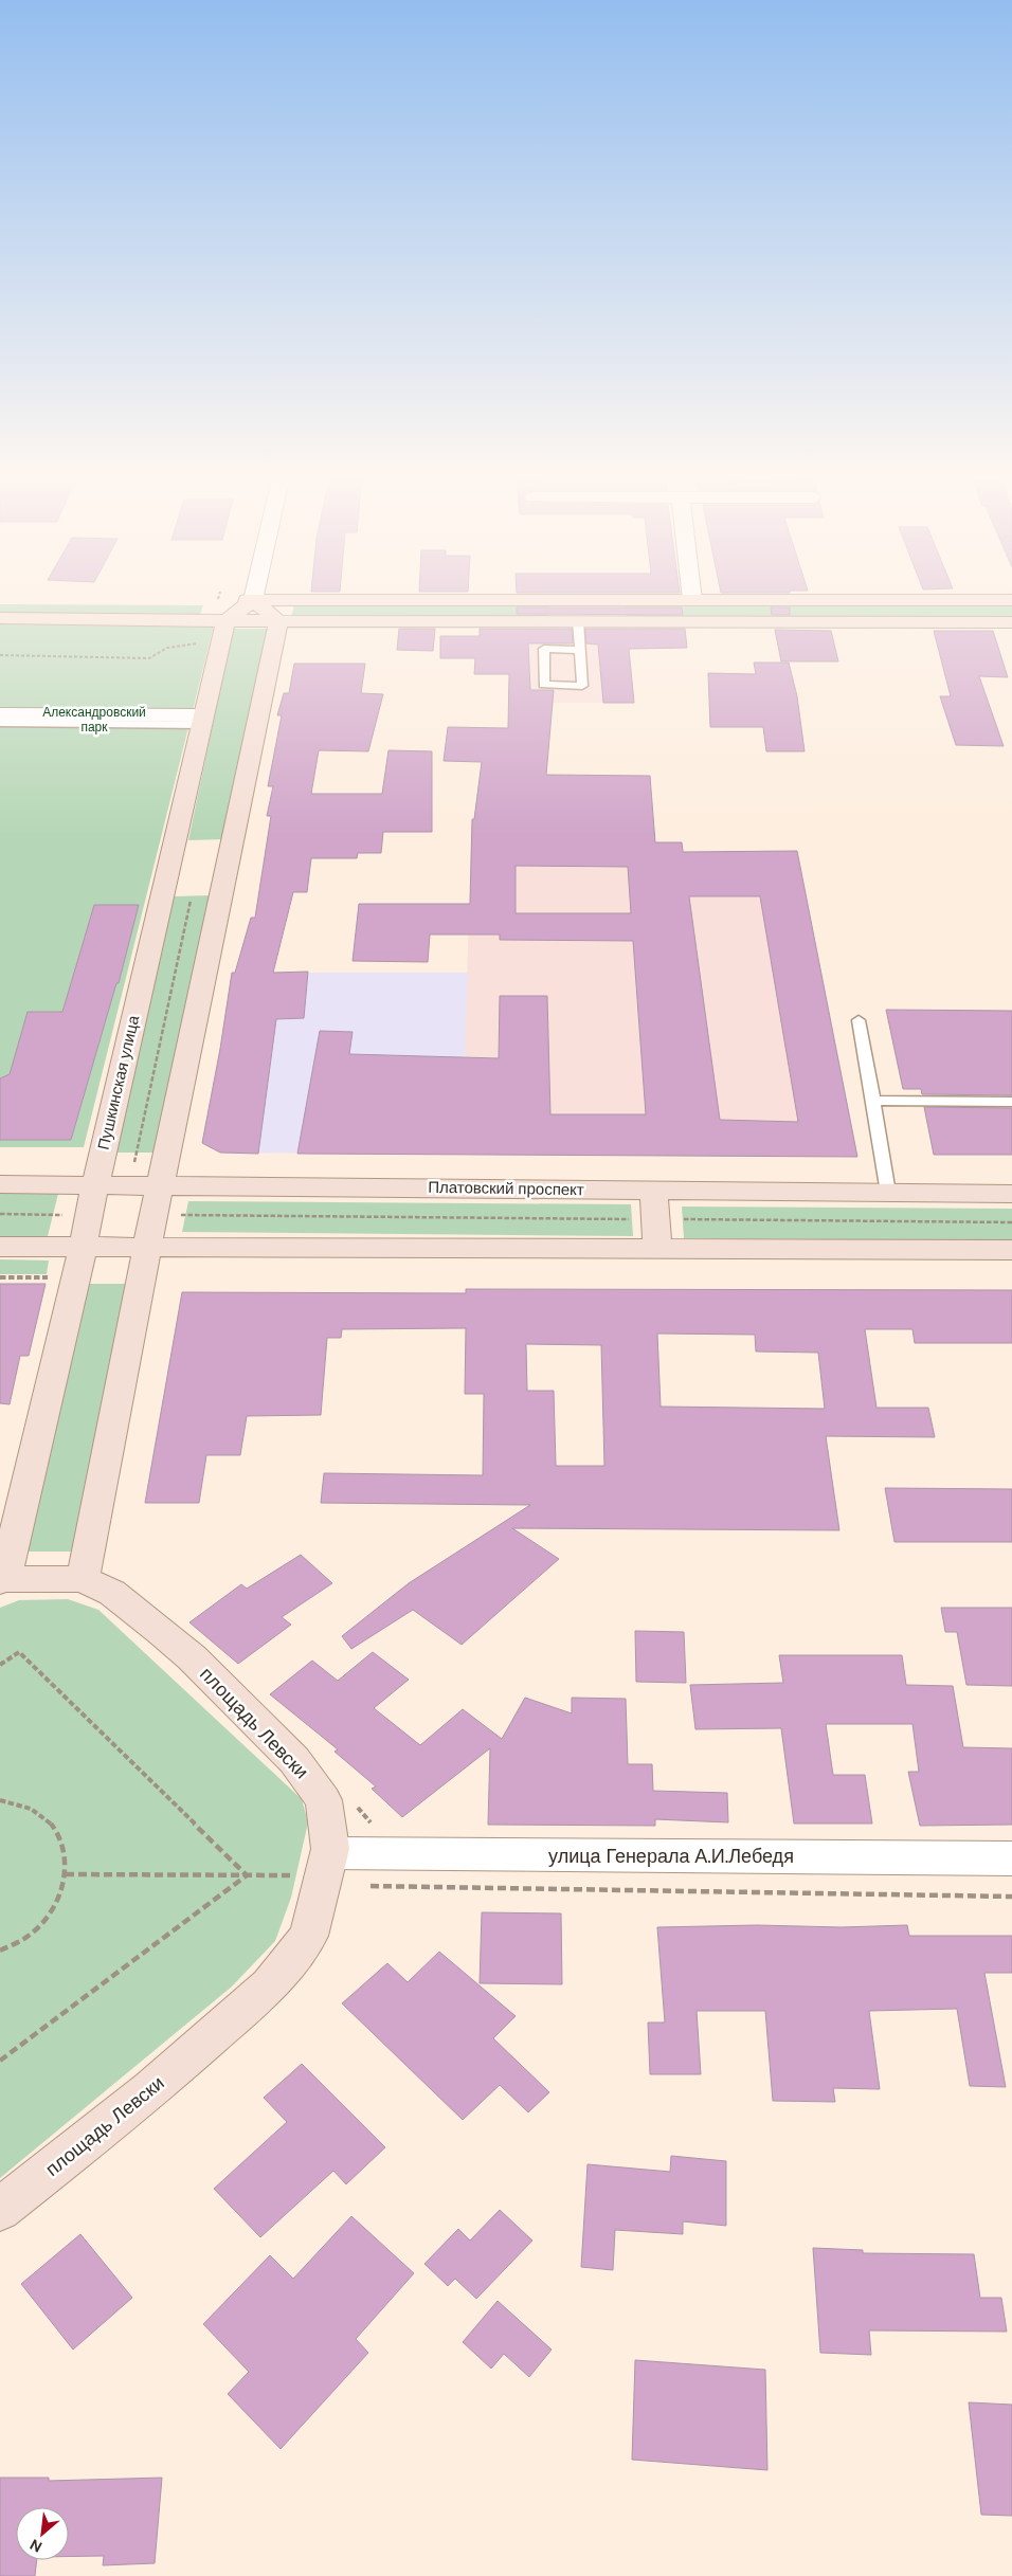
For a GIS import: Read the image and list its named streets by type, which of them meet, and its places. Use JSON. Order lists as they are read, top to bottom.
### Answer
{
  "streets": {
    "street": [
      "Пушкинская улица",
      "Платовский проспект",
      "площадь Левски",
      "улица Генерала А.И.Лебедя"
    ]
  },
  "crossings": [
    ["Пушкинская улица", "Платовский проспект"],
    ["Пушкинская улица", "площадь Левски"],
    ["площадь Левски", "улица Генерала А.И.Лебедя"]
  ],
  "parks": ["Александровский парк"],
  "north": "bottom left"
}
